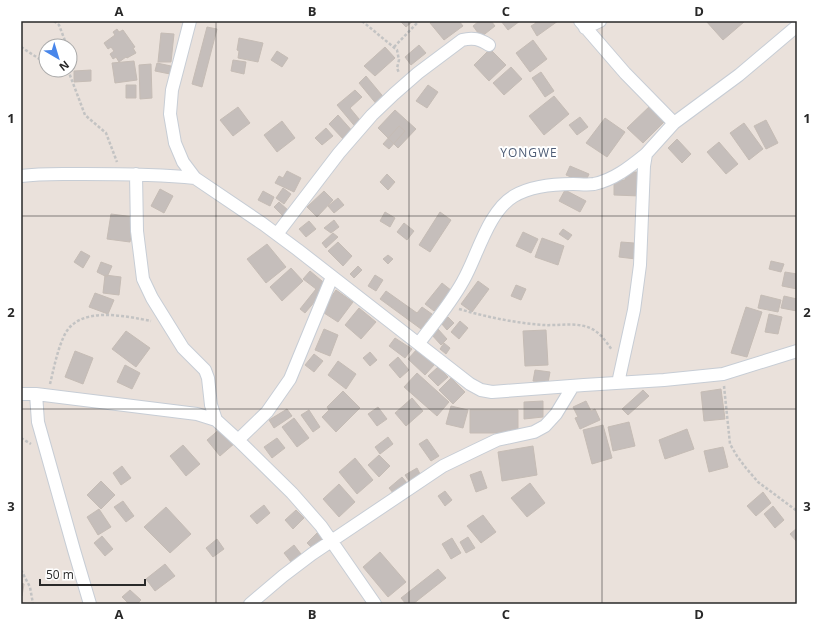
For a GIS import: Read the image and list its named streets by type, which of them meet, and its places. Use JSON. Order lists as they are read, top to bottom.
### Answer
{
  "districts": ["YONGWE"],
  "scale_bar": "50 m",
  "north": "bottom right",
  "grid": {
    "columns": [
      "A",
      "B",
      "C",
      "D"
    ],
    "rows": ["1", "2", "3"]
  }
}
